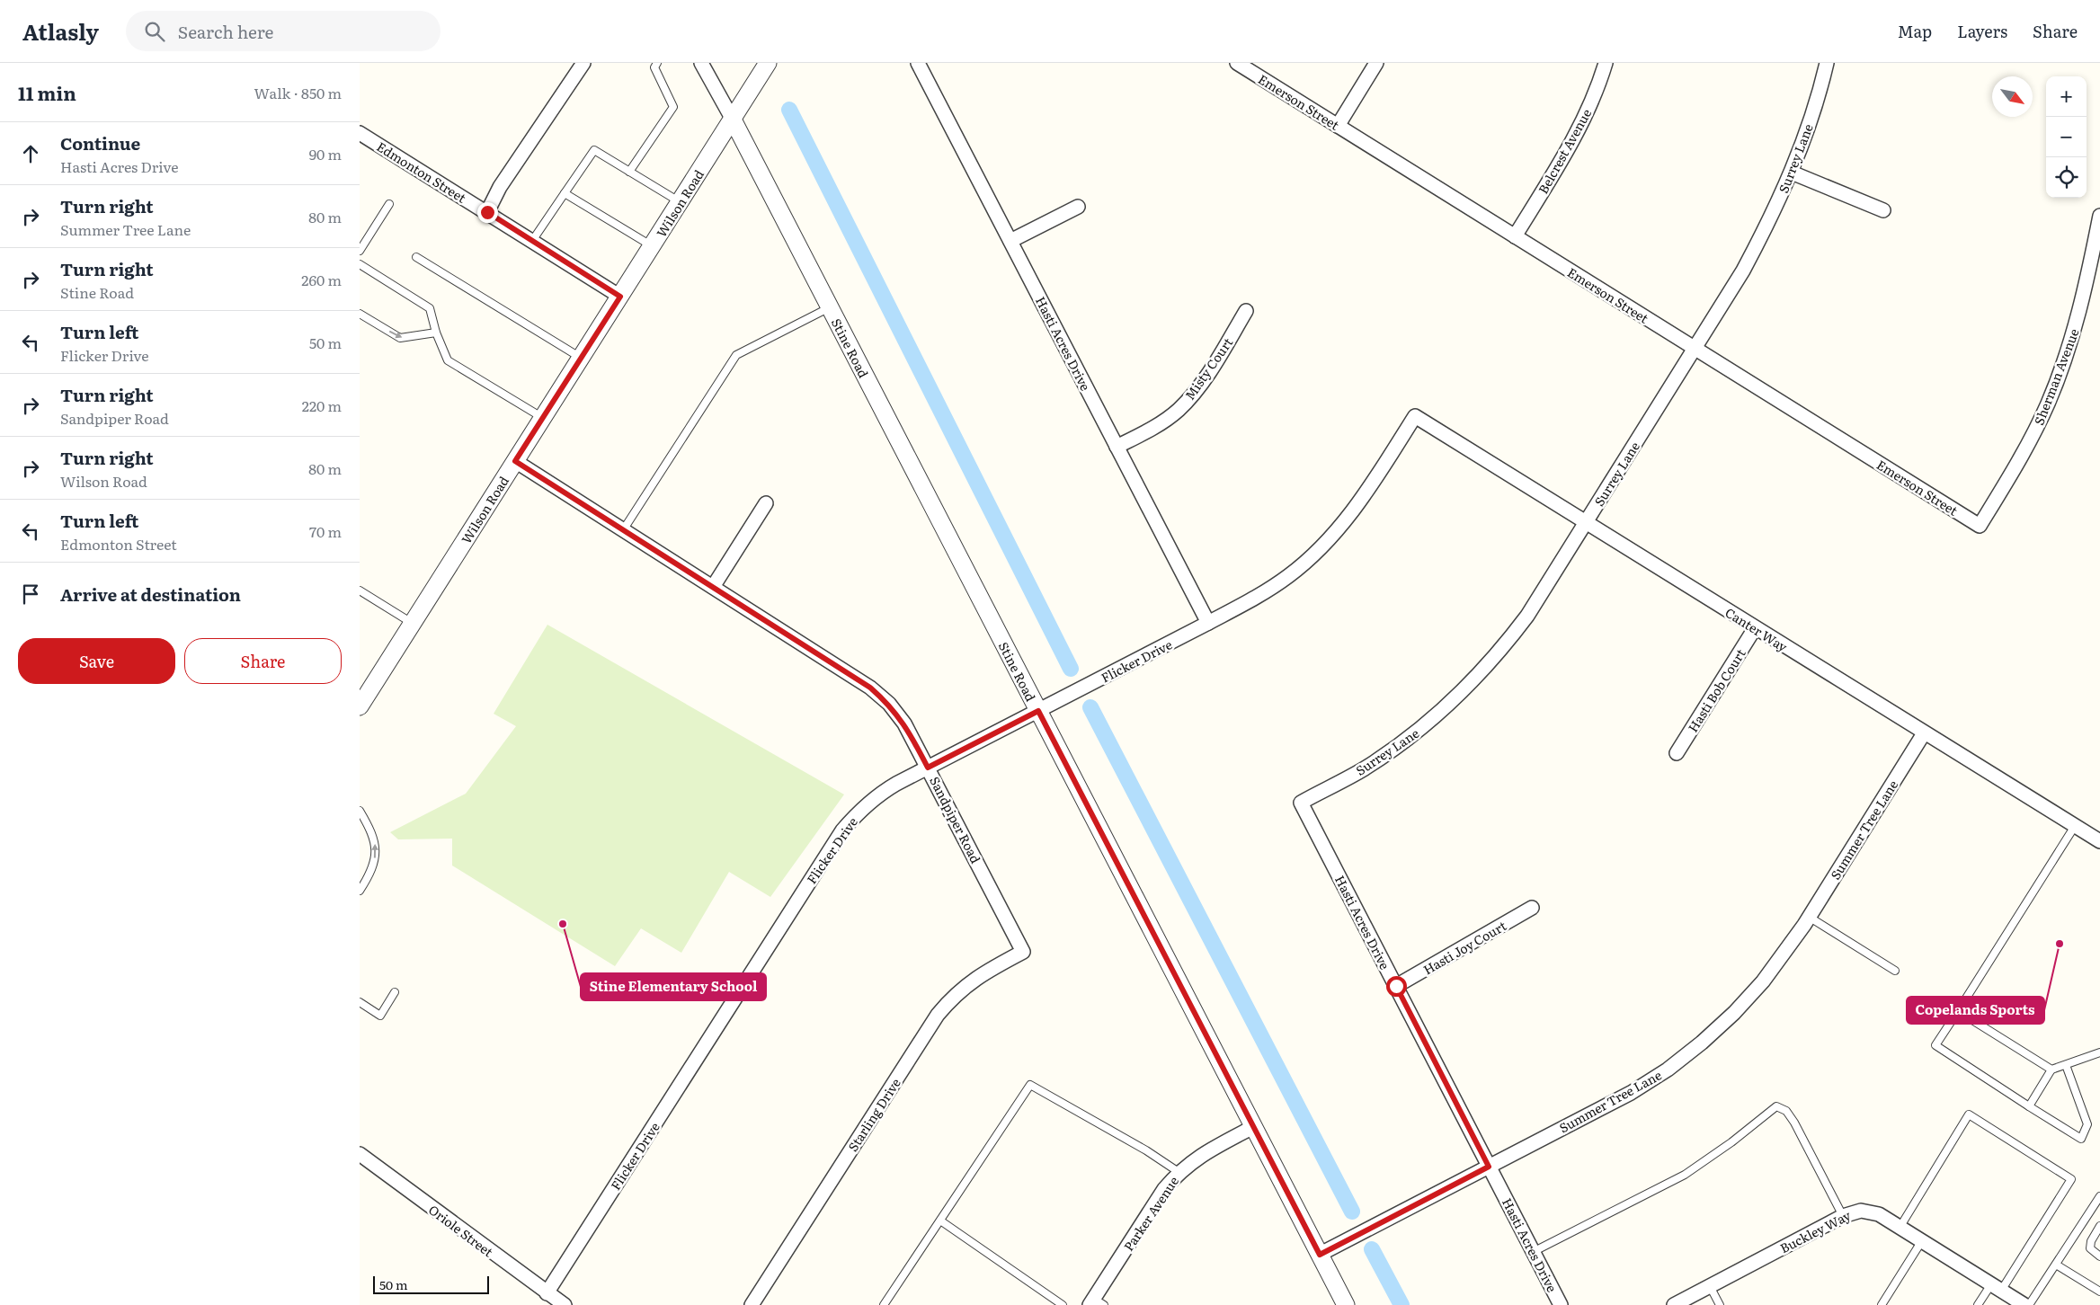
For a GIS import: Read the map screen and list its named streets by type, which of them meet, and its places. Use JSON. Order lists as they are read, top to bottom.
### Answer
{
  "streets": {
    "street": [
      "Emerson Street",
      "Belcrest Avenue",
      "Surrey Lane",
      "Edmonton Street",
      "Wilson Road",
      "Hasti Acres Drive",
      "Stine Road",
      "Misty Court",
      "Sherman Avenue",
      "Canter Way",
      "Flicker Drive",
      "Hasti Bob Court",
      "Sandpiper Road",
      "Summer Tree Lane",
      "Hasti Joy Court",
      "Starling Drive",
      "Parker Avenue",
      "Oriole Street",
      "Buckley Way"
    ]
  },
  "crossings": [
    ["Emerson Street", "Belcrest Avenue"],
    ["Emerson Street", "Surrey Lane"],
    ["Emerson Street", "Sherman Avenue"],
    ["Surrey Lane", "Hasti Acres Drive"],
    ["Surrey Lane", "Canter Way"],
    ["Edmonton Street", "Wilson Road"],
    ["Wilson Road", "Stine Road"],
    ["Wilson Road", "Sandpiper Road"],
    ["Hasti Acres Drive", "Misty Court"],
    ["Hasti Acres Drive", "Flicker Drive"],
    ["Hasti Acres Drive", "Summer Tree Lane"],
    ["Hasti Acres Drive", "Hasti Joy Court"],
    ["Stine Road", "Flicker Drive"],
    ["Stine Road", "Summer Tree Lane"],
    ["Stine Road", "Parker Avenue"],
    ["Canter Way", "Flicker Drive"],
    ["Canter Way", "Hasti Bob Court"],
    ["Canter Way", "Summer Tree Lane"],
    ["Flicker Drive", "Sandpiper Road"],
    ["Flicker Drive", "Oriole Street"],
    ["Sandpiper Road", "Starling Drive"]
  ],
  "places": ["Stine Elementary School", "Copelands Sports"],
  "scale_bar": "50 m",
  "north": "bottom right",
  "page": {
    "header": "Atlasly",
    "search": "Search here",
    "nav": ["Map", "Layers", "Share"],
    "heading": ["11 min", "Walk · 850 m"],
    "map_buttons": ["+", "−"],
    "list": [
      ["Continue", "Hasti Acres Drive", "90 m"],
      ["Turn right", "Summer Tree Lane", "80 m"],
      ["Turn right", "Stine Road", "260 m"],
      ["Turn left", "Flicker Drive", "50 m"],
      ["Turn right", "Sandpiper Road", "220 m"],
      ["Turn right", "Wilson Road", "80 m"],
      ["Turn left", "Edmonton Street", "70 m"],
      "Arrive at destination"
    ],
    "buttons": ["Save", "Share"],
    "scale": "50 m"
  }
}
